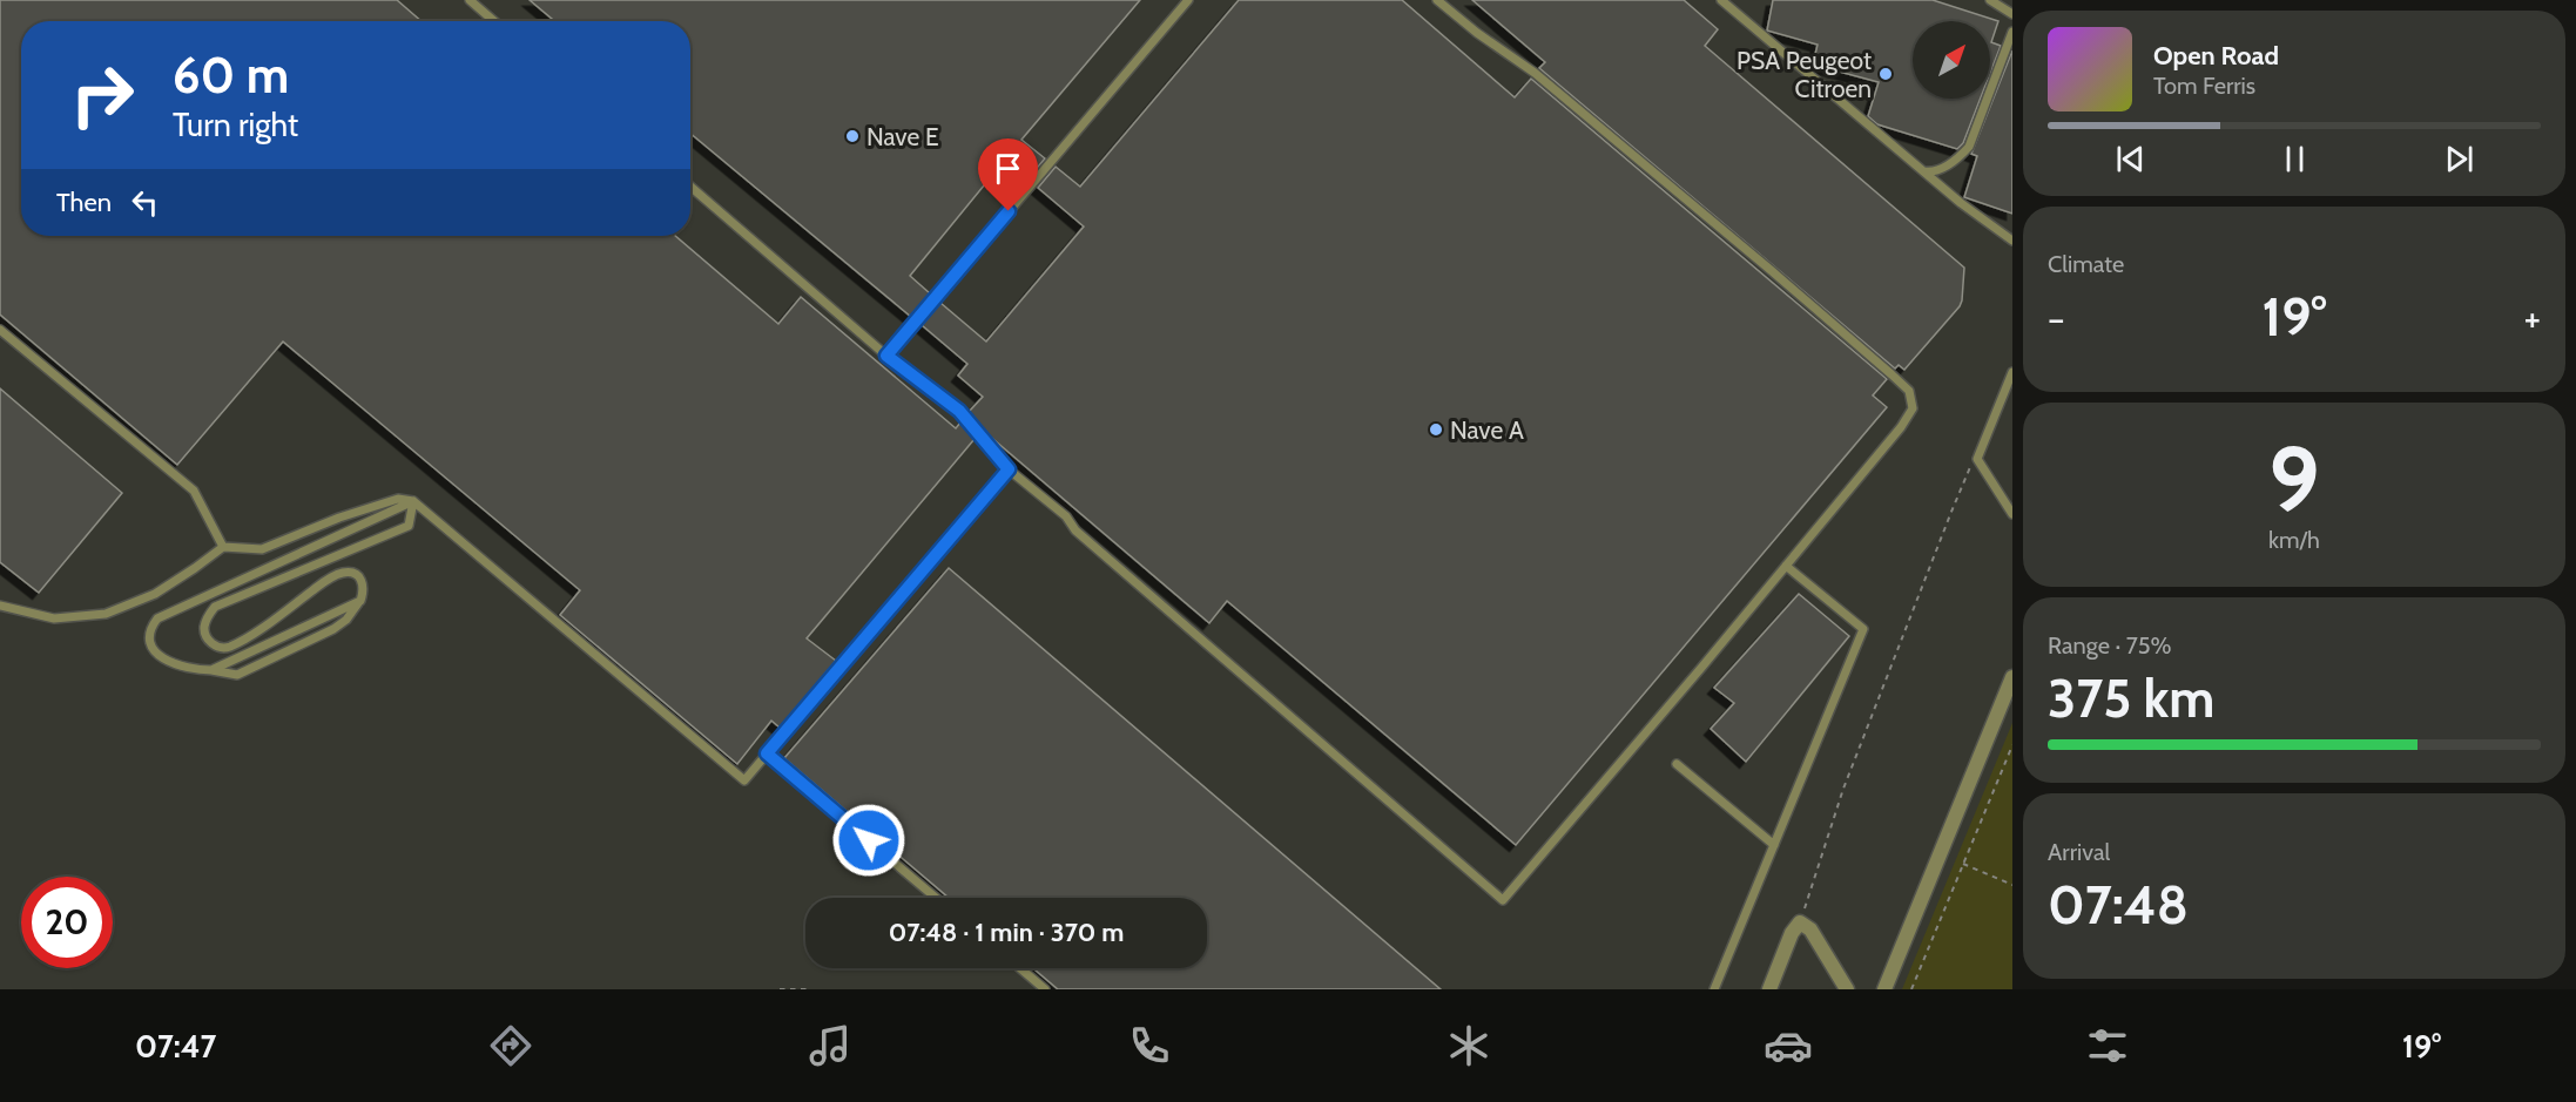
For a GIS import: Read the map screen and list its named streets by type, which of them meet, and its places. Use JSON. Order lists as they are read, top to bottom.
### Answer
{
  "places": ["PSA Peugeot Citroen", "Nave E", "Nave A"],
  "north": "top right",
  "page": {
    "turn": ["60 m", "Turn right"],
    "song": ["Open Road", "Tom Ferris"],
    "then": "Then",
    "tile": [
      "Climate",
      ["9", "km/h"],
      ["Range · 75%", "375 km"],
      ["Arrival", "07:48"]
    ],
    "heat": ["−", "19°", "+"],
    "limit": "20",
    "trip": "07:48 · 1 min · 370 m",
    "tabs": ["07:47", "19°"]
  }
}
